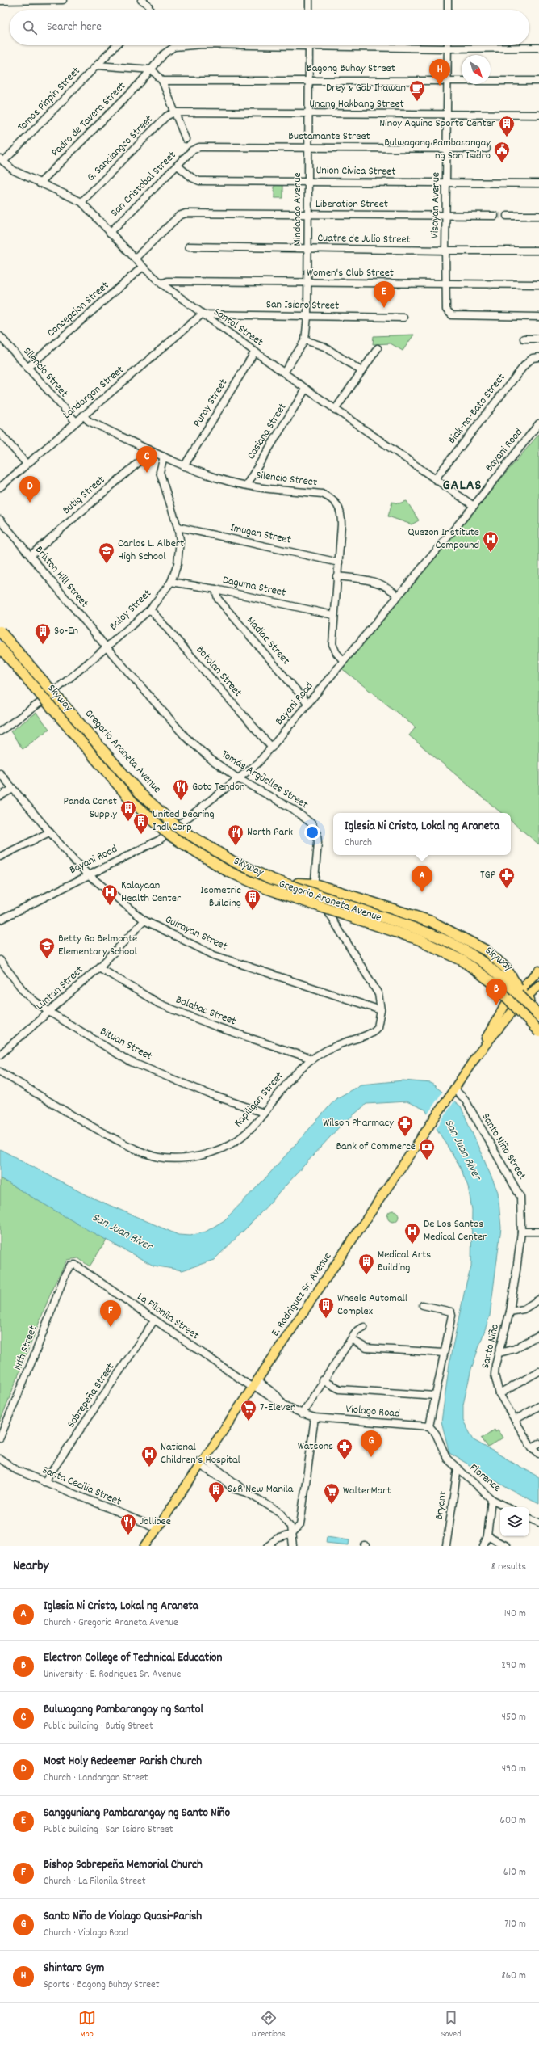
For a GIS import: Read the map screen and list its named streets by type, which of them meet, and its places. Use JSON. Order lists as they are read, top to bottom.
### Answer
{
  "streets": {
    "highway": ["Skyway"],
    "main road": ["Gregorio Araneta Avenue", "E. Rodriguez Sr. Avenue"],
    "street": [
      "Bagong Buhay Street",
      "Tomas Pinpin Street",
      "Unang Hakbang Street",
      "Padro de Tavera Street",
      "Bustamante Street",
      "G. Sanciangco Street",
      "Union Civica Street",
      "San Cristobal Street",
      "Liberation Street",
      "Visayan Avenue",
      "Mindanao Avenue",
      "Cuatre de Julio Street",
      "Women's Club Street",
      "San Isidro Street",
      "Concepcion Street",
      "Santol Street",
      "Silencio Street",
      "Landargon Street",
      "Puray Street",
      "Biak-na-Bato Street",
      "Casiana Street",
      "Bayani Road",
      "Butig Street",
      "Imugan Street",
      "Brixton Hill Street",
      "Daguma Street",
      "Baloy Street",
      "Madiac Street",
      "Botolan Street",
      "Tomás Argüelles Street",
      "Guirayan Street",
      "Luntan Street",
      "Balabac Street",
      "Bituan Street",
      "Kapiligan Street",
      "Santo Niño Street",
      "La Filonila Street",
      "Santo Niño",
      "14th Street",
      "Sobrepeña Street",
      "Violago Road",
      "Florence",
      "Santa Cecilia Street",
      "Bryant"
    ]
  },
  "crossings": [
    ["Bagong Buhay Street", "Visayan Avenue"],
    ["Bagong Buhay Street", "Mindanao Avenue"],
    ["Tomas Pinpin Street", "Padro de Tavera Street"],
    ["Tomas Pinpin Street", "Santol Street"],
    ["Unang Hakbang Street", "G. Sanciangco Street"],
    ["Unang Hakbang Street", "Visayan Avenue"],
    ["Unang Hakbang Street", "Mindanao Avenue"],
    ["Padro de Tavera Street", "Visayan Avenue"],
    ["Padro de Tavera Street", "Santol Street"],
    ["Bustamante Street", "San Cristobal Street"],
    ["Bustamante Street", "Visayan Avenue"],
    ["Bustamante Street", "Mindanao Avenue"],
    ["G. Sanciangco Street", "Santol Street"],
    ["Union Civica Street", "San Cristobal Street"],
    ["Union Civica Street", "Visayan Avenue"],
    ["Union Civica Street", "Mindanao Avenue"],
    ["San Cristobal Street", "Santol Street"],
    ["Liberation Street", "Visayan Avenue"],
    ["Liberation Street", "Mindanao Avenue"],
    ["Liberation Street", "Santol Street"],
    ["Visayan Avenue", "Cuatre de Julio Street"],
    ["Visayan Avenue", "Women's Club Street"],
    ["Mindanao Avenue", "Cuatre de Julio Street"],
    ["Mindanao Avenue", "Women's Club Street"],
    ["Mindanao Avenue", "San Isidro Street"],
    ["Mindanao Avenue", "Santol Street"],
    ["Women's Club Street", "Santol Street"],
    ["San Isidro Street", "Santol Street"],
    ["San Isidro Street", "Landargon Street"],
    ["Concepcion Street", "Santol Street"],
    ["Concepcion Street", "Silencio Street"],
    ["Santol Street", "Landargon Street"],
    ["Santol Street", "Puray Street"],
    ["Santol Street", "Biak-na-Bato Street"],
    ["Santol Street", "Casiana Street"],
    ["Santol Street", "Bayani Road"],
    ["Silencio Street", "Landargon Street"],
    ["Silencio Street", "Puray Street"],
    ["Silencio Street", "Casiana Street"],
    ["Silencio Street", "Bayani Road"],
    ["Silencio Street", "Butig Street"],
    ["Silencio Street", "Imugan Street"],
    ["Silencio Street", "Daguma Street"],
    ["Silencio Street", "Baloy Street"],
    ["Bayani Road", "Madiac Street"],
    ["Bayani Road", "Botolan Street"],
    ["Bayani Road", "Gregorio Araneta Avenue"],
    ["Bayani Road", "Tomás Argüelles Street"],
    ["Bayani Road", "Guirayan Street"],
    ["Butig Street", "Brixton Hill Street"],
    ["Imugan Street", "Baloy Street"],
    ["Brixton Hill Street", "Baloy Street"],
    ["Brixton Hill Street", "Tomás Argüelles Street"],
    ["Daguma Street", "Baloy Street"],
    ["Daguma Street", "Madiac Street"],
    ["Baloy Street", "Botolan Street"],
    ["Baloy Street", "Gregorio Araneta Avenue"],
    ["Baloy Street", "Tomás Argüelles Street"],
    ["Skyway", "Gregorio Araneta Avenue"],
    ["Gregorio Araneta Avenue", "Tomás Argüelles Street"],
    ["Gregorio Araneta Avenue", "Kapiligan Street"],
    ["Gregorio Araneta Avenue", "E. Rodriguez Sr. Avenue"],
    ["Guirayan Street", "Luntan Street"],
    ["Guirayan Street", "Kapiligan Street"],
    ["Luntan Street", "Balabac Street"],
    ["Luntan Street", "Bituan Street"],
    ["Balabac Street", "Kapiligan Street"],
    ["Bituan Street", "Kapiligan Street"],
    ["Santo Niño Street", "E. Rodriguez Sr. Avenue"],
    ["Santo Niño Street", "Santo Niño"],
    ["E. Rodriguez Sr. Avenue", "La Filonila Street"],
    ["E. Rodriguez Sr. Avenue", "Violago Road"],
    ["E. Rodriguez Sr. Avenue", "Santa Cecilia Street"],
    ["La Filonila Street", "14th Street"],
    ["La Filonila Street", "Sobrepeña Street"],
    ["La Filonila Street", "Violago Road"],
    ["Sobrepeña Street", "Santa Cecilia Street"],
    ["Violago Road", "Florence"],
    ["Florence", "Bryant"]
  ],
  "districts": ["GALAS"],
  "water": ["San Juan River"],
  "places": {
    "cafe": ["Drey & Gab Ihawan"],
    "building": [
      "Ninoy Aquino Sports Center",
      "So-En",
      "Panda Const Supply",
      "United Bearing Indl Corp",
      "Isometric Building",
      "Medical Arts Building",
      "Wheels Automall Complex",
      "S&R New Manila"
    ],
    "public building": ["Bulwagang Pambarangay ng San Isidro"],
    "hospital": [
      "Quezon Institute Compound",
      "Kalayaan Health Center",
      "De Los Santos Medical Center",
      "National Children's Hospital"
    ],
    "school or university": ["Carlos L. Albert High School", "Betty Go Belmonte Elementary School"],
    "restaurant": ["Goto Tendon", "North Park", "Jollibee"],
    "pharmacy": ["TGP", "Wilson Pharmacy", "Watsons"],
    "bank": ["Bank of Commerce"],
    "supermarket": ["7-Eleven", "WalterMart"]
  },
  "north": "bottom right",
  "page": {
    "search": "Search here",
    "pins": [
      "H",
      "E",
      "C",
      "D",
      "A",
      "B",
      "F",
      "G"
    ],
    "popup": ["Iglesia Ni Cristo, Lokal ng Araneta", "Church"],
    "heading": ["Nearby", "8 results"],
    "list": [
      {
        "mark": "A",
        "name": "Iglesia Ni Cristo, Lokal ng Araneta",
        "note": "Church · Gregorio Araneta Avenue",
        "value": "140 m"
      },
      {
        "mark": "B",
        "name": "Electron College of Technical Education",
        "note": "University · E. Rodriguez Sr. Avenue",
        "value": "290 m"
      },
      {
        "mark": "C",
        "name": "Bulwagang Pambarangay ng Santol",
        "note": "Public building · Butig Street",
        "value": "450 m"
      },
      {
        "mark": "D",
        "name": "Most Holy Redeemer Parish Church",
        "note": "Church · Landargon Street",
        "value": "490 m"
      },
      {
        "mark": "E",
        "name": "Sangguniang Pambarangay ng Santo Niño",
        "note": "Public building · San Isidro Street",
        "value": "600 m"
      },
      {
        "mark": "F",
        "name": "Bishop Sobrepeña Memorial Church",
        "note": "Church · La Filonila Street",
        "value": "610 m"
      },
      {
        "mark": "G",
        "name": "Santo Niño de Violago Quasi-Parish",
        "note": "Church · Violago Road",
        "value": "710 m"
      },
      {
        "mark": "H",
        "name": "Shintaro Gym",
        "note": "Sports · Bagong Buhay Street",
        "value": "860 m"
      }
    ],
    "nav": ["Map", "Directions", "Saved"]
  }
}
